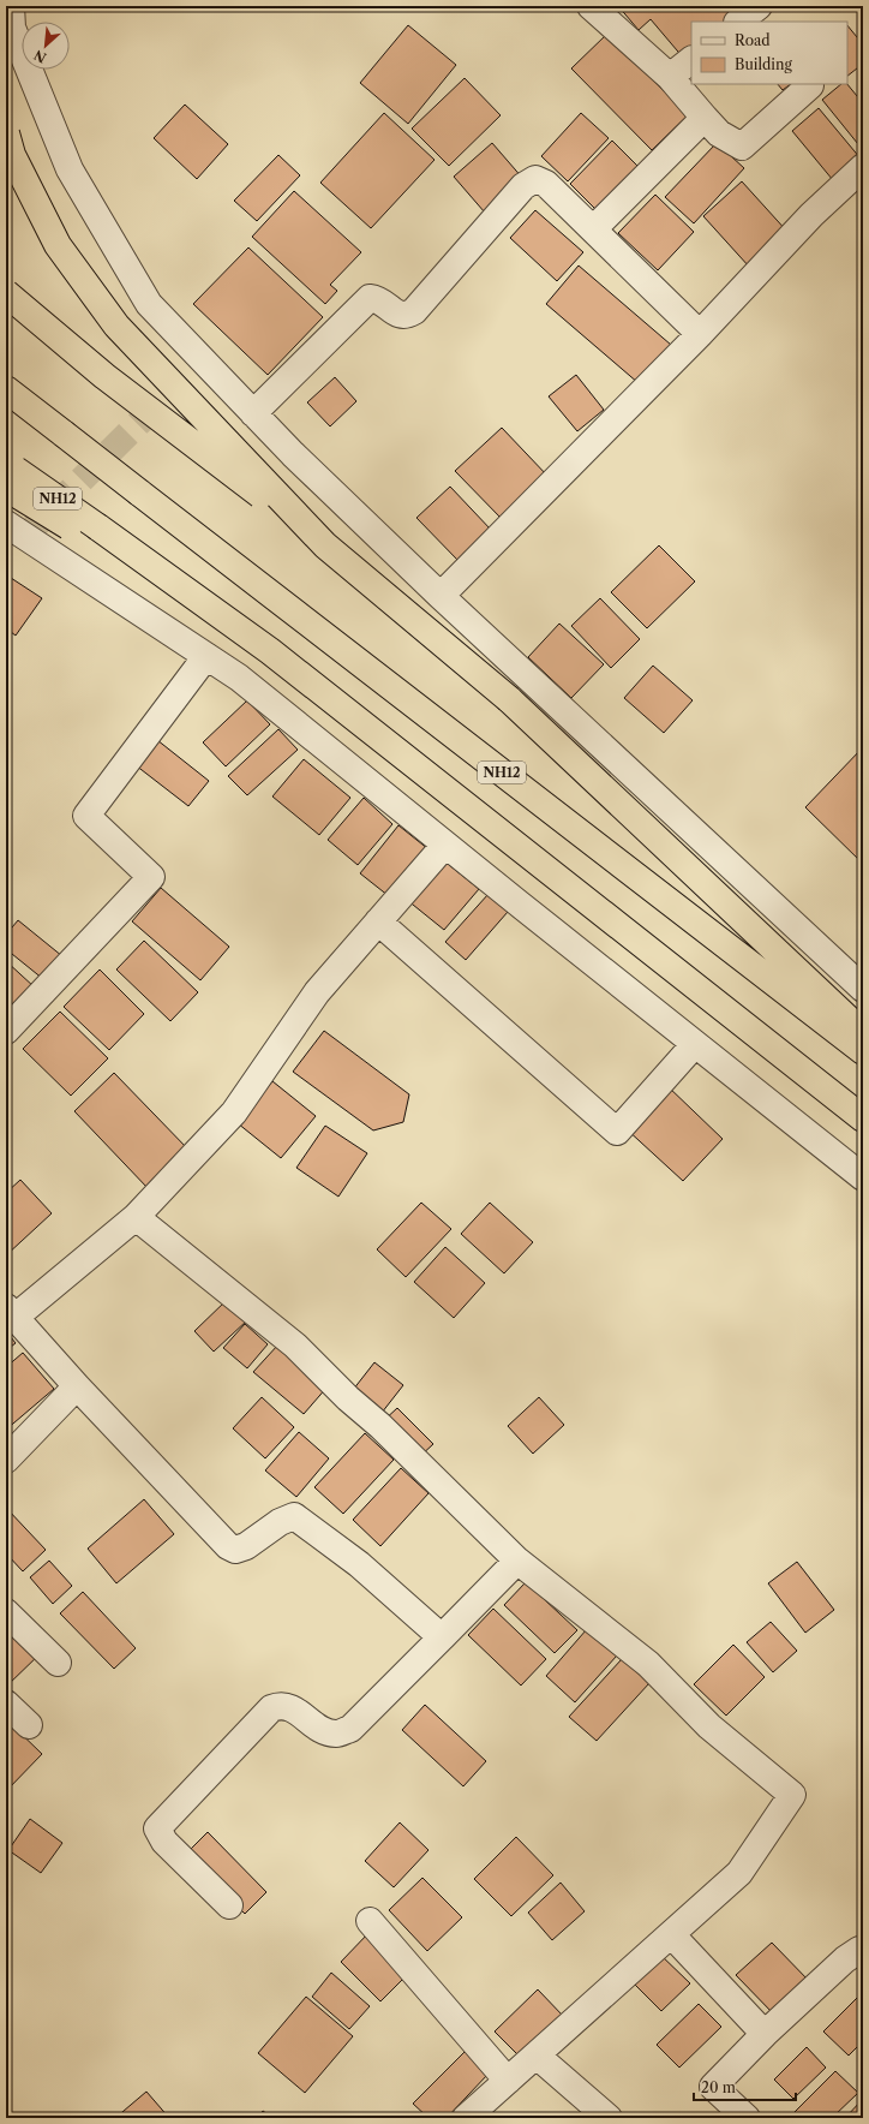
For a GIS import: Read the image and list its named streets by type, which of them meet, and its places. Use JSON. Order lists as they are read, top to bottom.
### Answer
{
  "streets": {
    "highway": ["NH12"]
  },
  "legend": ["Road", "Building"],
  "scale_bar": "20 m",
  "north": "bottom left"
}
